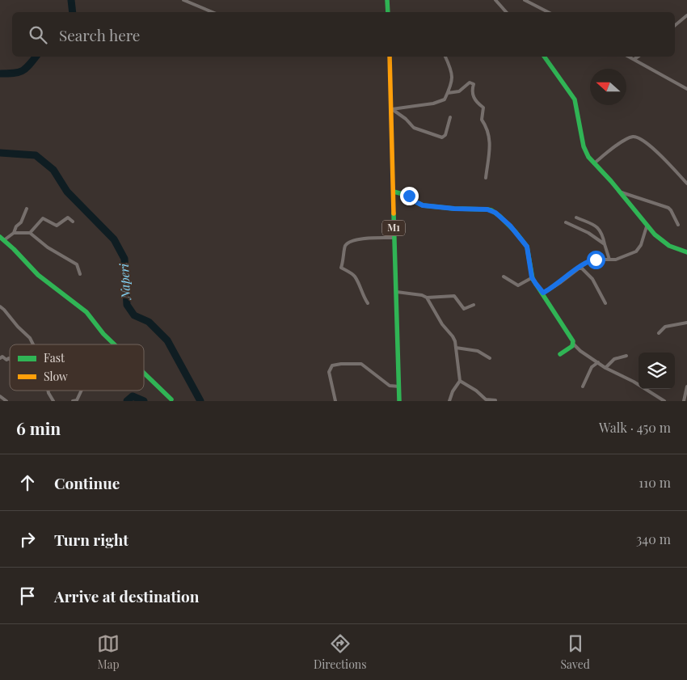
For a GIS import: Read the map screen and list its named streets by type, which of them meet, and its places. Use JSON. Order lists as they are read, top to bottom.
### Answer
{
  "streets": {
    "main road": ["M1"]
  },
  "water": ["Naperi"],
  "legend": ["Fast", "Slow"],
  "north": "left",
  "page": {
    "search": "Search here",
    "heading": ["6 min", "Walk · 450 m"],
    "list": [
      ["Continue", "110 m"],
      ["Turn right", "340 m"],
      "Arrive at destination"
    ],
    "nav": ["Map", "Directions", "Saved"]
  }
}
